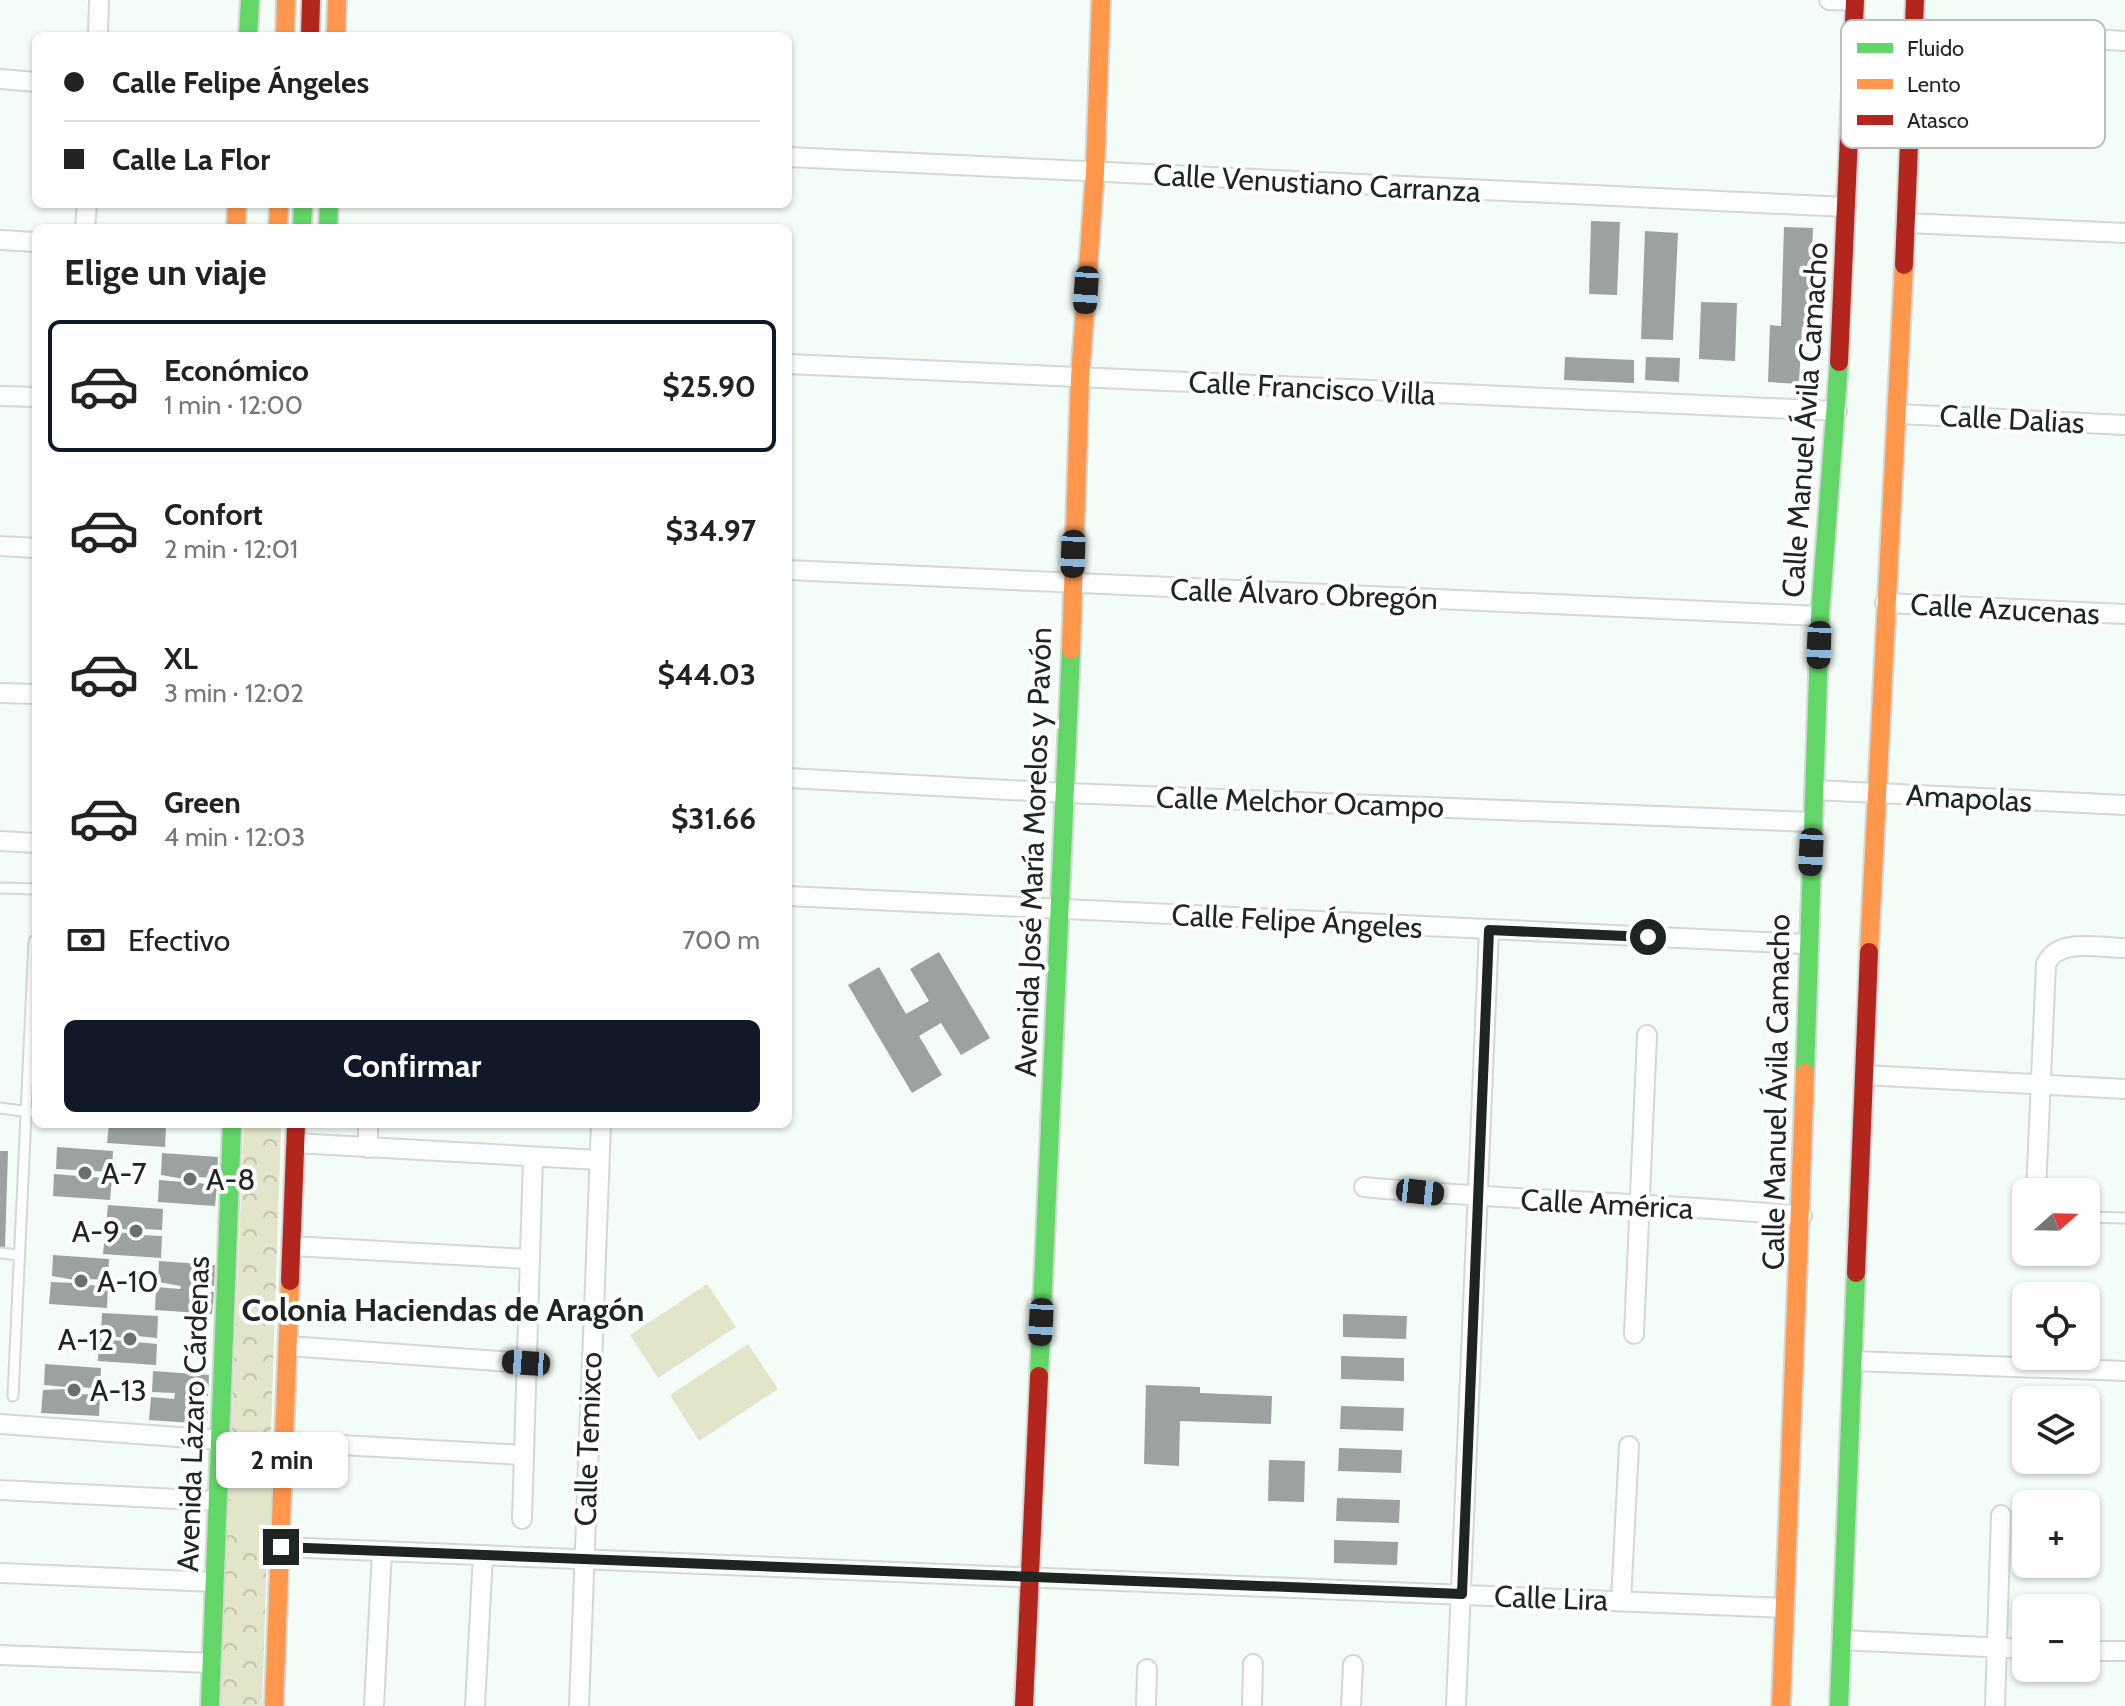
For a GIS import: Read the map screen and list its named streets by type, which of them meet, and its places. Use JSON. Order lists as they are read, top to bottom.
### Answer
{
  "streets": {
    "street": [
      "Calle Venustiano Carranza",
      "Calle Francisco Villa",
      "Calle Dalias",
      "Calle Manuel Ávila Camacho",
      "Calle Álvaro Obregón",
      "Calle Azucenas",
      "Amapolas",
      "Calle Melchor Ocampo",
      "Avenida José María Morelos y Pavón",
      "Calle Felipe Ángeles",
      "Calle América",
      "Avenida Lázaro Cárdenas",
      "Calle Temixco",
      "Calle Lira"
    ]
  },
  "crossings": [
    ["Calle Venustiano Carranza", "Calle Manuel Ávila Camacho"],
    ["Calle Venustiano Carranza", "Avenida José María Morelos y Pavón"],
    ["Calle Francisco Villa", "Calle Manuel Ávila Camacho"],
    ["Calle Francisco Villa", "Avenida José María Morelos y Pavón"],
    ["Calle Manuel Ávila Camacho", "Calle Álvaro Obregón"],
    ["Calle Manuel Ávila Camacho", "Amapolas"],
    ["Calle Manuel Ávila Camacho", "Calle Melchor Ocampo"],
    ["Calle Manuel Ávila Camacho", "Calle Felipe Ángeles"],
    ["Calle Manuel Ávila Camacho", "Calle América"],
    ["Calle Manuel Ávila Camacho", "Calle Lira"],
    ["Calle Álvaro Obregón", "Avenida José María Morelos y Pavón"],
    ["Calle Melchor Ocampo", "Avenida José María Morelos y Pavón"],
    ["Avenida José María Morelos y Pavón", "Calle Felipe Ángeles"],
    ["Avenida José María Morelos y Pavón", "Calle Lira"],
    ["Calle Temixco", "Calle Lira"]
  ],
  "districts": ["Colonia Haciendas de Aragón"],
  "places": [
    "A-7",
    "A-8",
    "A-9",
    "A-10",
    "A-12",
    "A-13"
  ],
  "legend": ["Fluido", "Lento", "Atasco"],
  "north": "right",
  "page": {
    "banner": ["Calle Felipe Ángeles", "Calle La Flor"],
    "heading": "Elige un viaje",
    "list": [
      {
        "name": "Económico",
        "note": "1 min · 12:00",
        "value": "$25.90"
      },
      {
        "name": "Confort",
        "note": "2 min · 12:01",
        "value": "$34.97"
      },
      {
        "name": "XL",
        "note": "3 min · 12:02",
        "value": "$44.03"
      },
      {
        "name": "Green",
        "note": "4 min · 12:03",
        "value": "$31.66"
      }
    ],
    "pay": ["Efectivo", "700 m"],
    "buttons": "Confirmar",
    "map_buttons": ["+", "−"],
    "bubble": "2 min"
  }
}
